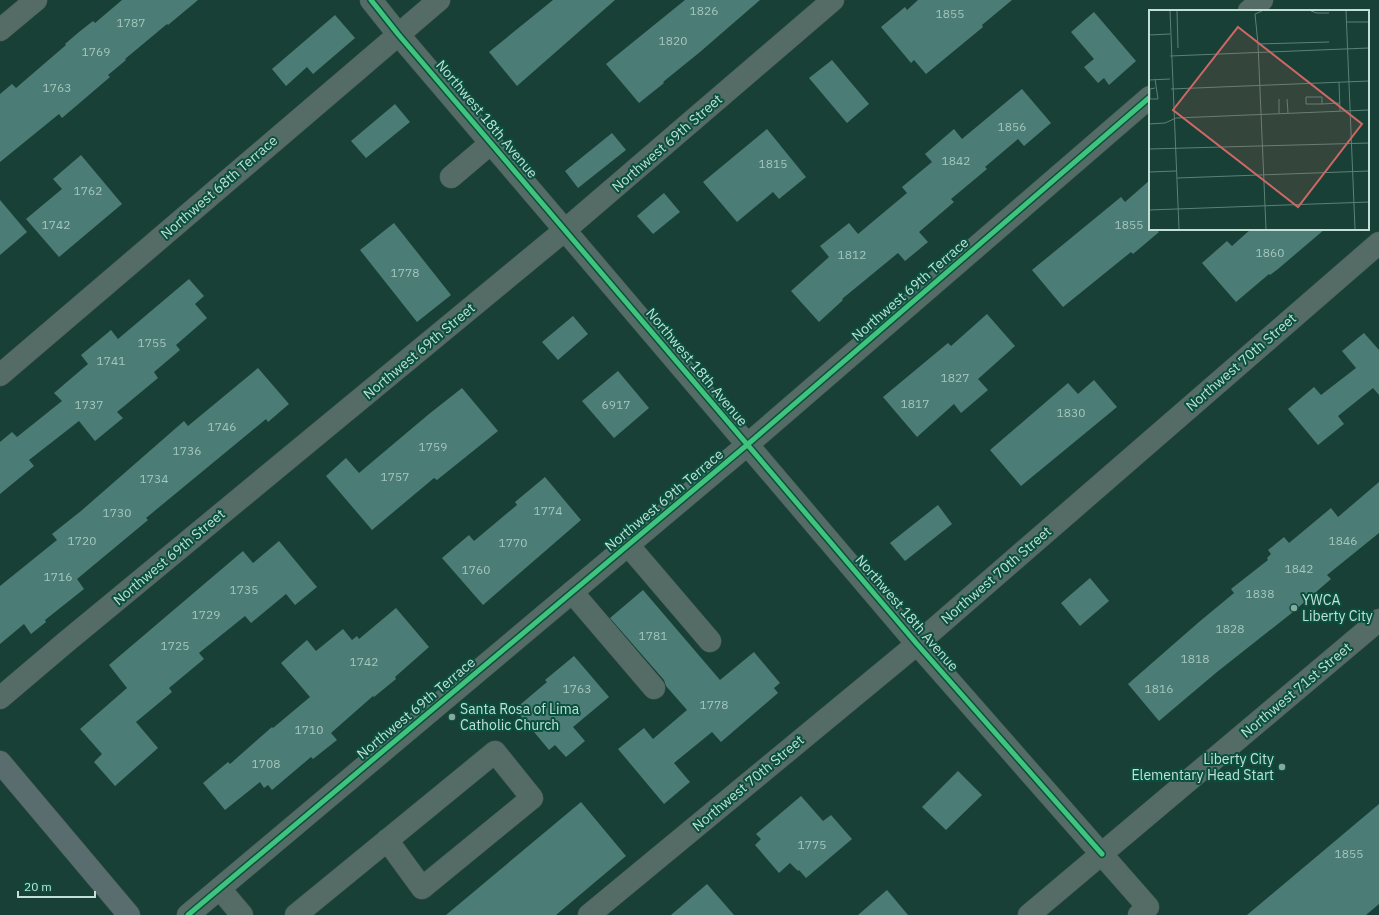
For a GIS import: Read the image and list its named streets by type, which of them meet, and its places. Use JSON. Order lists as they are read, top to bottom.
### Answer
{
  "streets": {
    "street": [
      "Northwest 18th Avenue",
      "Northwest 69th Street",
      "Northwest 68th Terrace",
      "Northwest 69th Terrace",
      "Northwest 70th Street",
      "Northwest 71st Street"
    ]
  },
  "crossings": [
    ["Northwest 18th Avenue", "Northwest 69th Street"],
    ["Northwest 18th Avenue", "Northwest 68th Terrace"],
    ["Northwest 18th Avenue", "Northwest 69th Terrace"],
    ["Northwest 18th Avenue", "Northwest 70th Street"],
    ["Northwest 18th Avenue", "Northwest 71st Street"]
  ],
  "places": ["YWCA Liberty City", "Santa Rosa of Lima Catholic Church", "Liberty City Elementary Head Start"],
  "house_numbers": [
    "1826",
    "1855",
    "1787",
    "1820",
    "1769",
    "1763",
    "1856",
    "1842",
    "1815",
    "1762",
    "1742",
    "1855",
    "1860",
    "1812",
    "1778",
    "1755",
    "1741",
    "1827",
    "1817",
    "1737",
    "6917",
    "1830",
    "1746",
    "1759",
    "1736",
    "1757",
    "1734",
    "1774",
    "1730",
    "1720",
    "1846",
    "1770",
    "1842",
    "1760",
    "1716",
    "1735",
    "1838",
    "1729",
    "1828",
    "1781",
    "1725",
    "1818",
    "1742",
    "1763",
    "1816",
    "1778",
    "1710",
    "1708",
    "1775",
    "1855"
  ],
  "scale_bar": "20 m"
}
